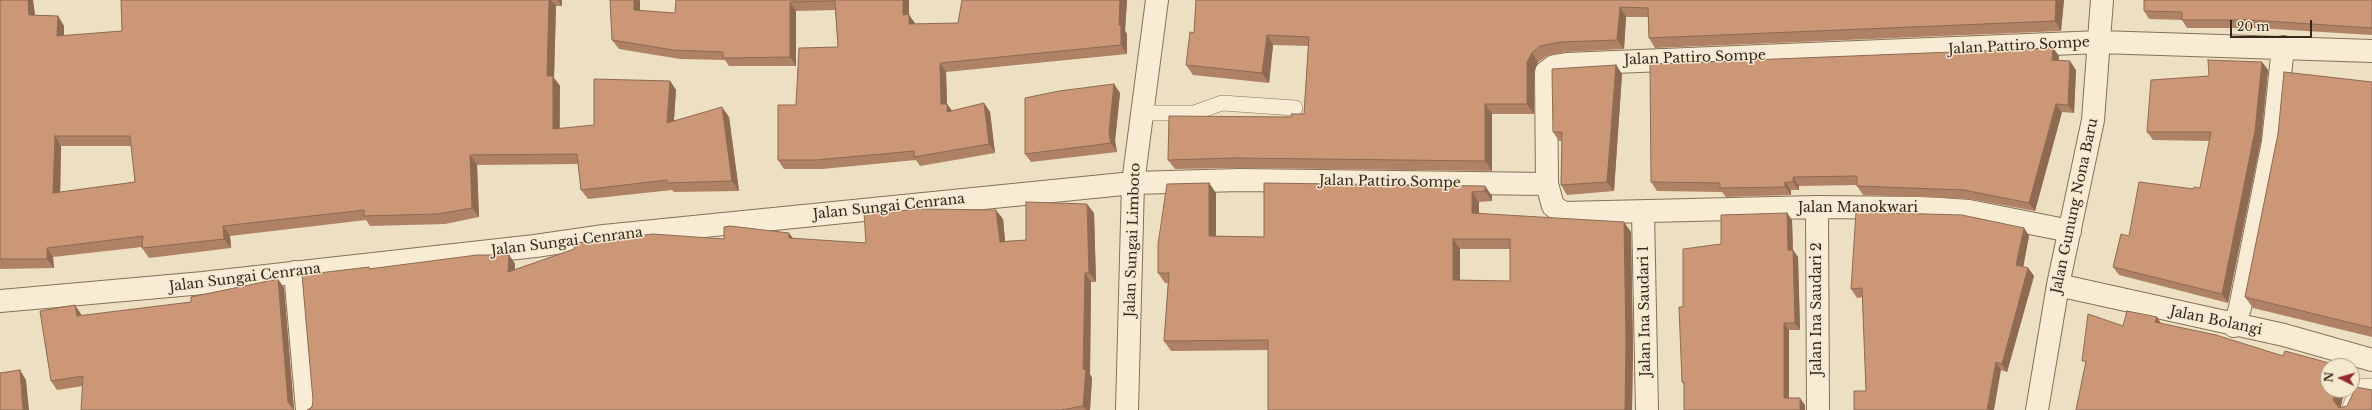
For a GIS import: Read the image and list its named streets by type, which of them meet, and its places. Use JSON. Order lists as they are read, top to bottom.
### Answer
{
  "streets": {
    "street": [
      "Jalan Pattiro Sompe",
      "Jalan Gunung Nona Baru",
      "Jalan Sungai Cenrana",
      "Jalan Manokwari",
      "Jalan Sungai Limboto",
      "Jalan Ina Saudari 2",
      "Jalan Ina Saudari 1",
      "Jalan Bolangi"
    ]
  },
  "crossings": [
    ["Jalan Pattiro Sompe", "Jalan Gunung Nona Baru"],
    ["Jalan Pattiro Sompe", "Jalan Sungai Cenrana"],
    ["Jalan Pattiro Sompe", "Jalan Manokwari"],
    ["Jalan Pattiro Sompe", "Jalan Sungai Limboto"],
    ["Jalan Gunung Nona Baru", "Jalan Manokwari"],
    ["Jalan Gunung Nona Baru", "Jalan Bolangi"],
    ["Jalan Sungai Cenrana", "Jalan Sungai Limboto"],
    ["Jalan Manokwari", "Jalan Ina Saudari 2"],
    ["Jalan Manokwari", "Jalan Ina Saudari 1"]
  ],
  "scale_bar": "20 m",
  "north": "left"
}
